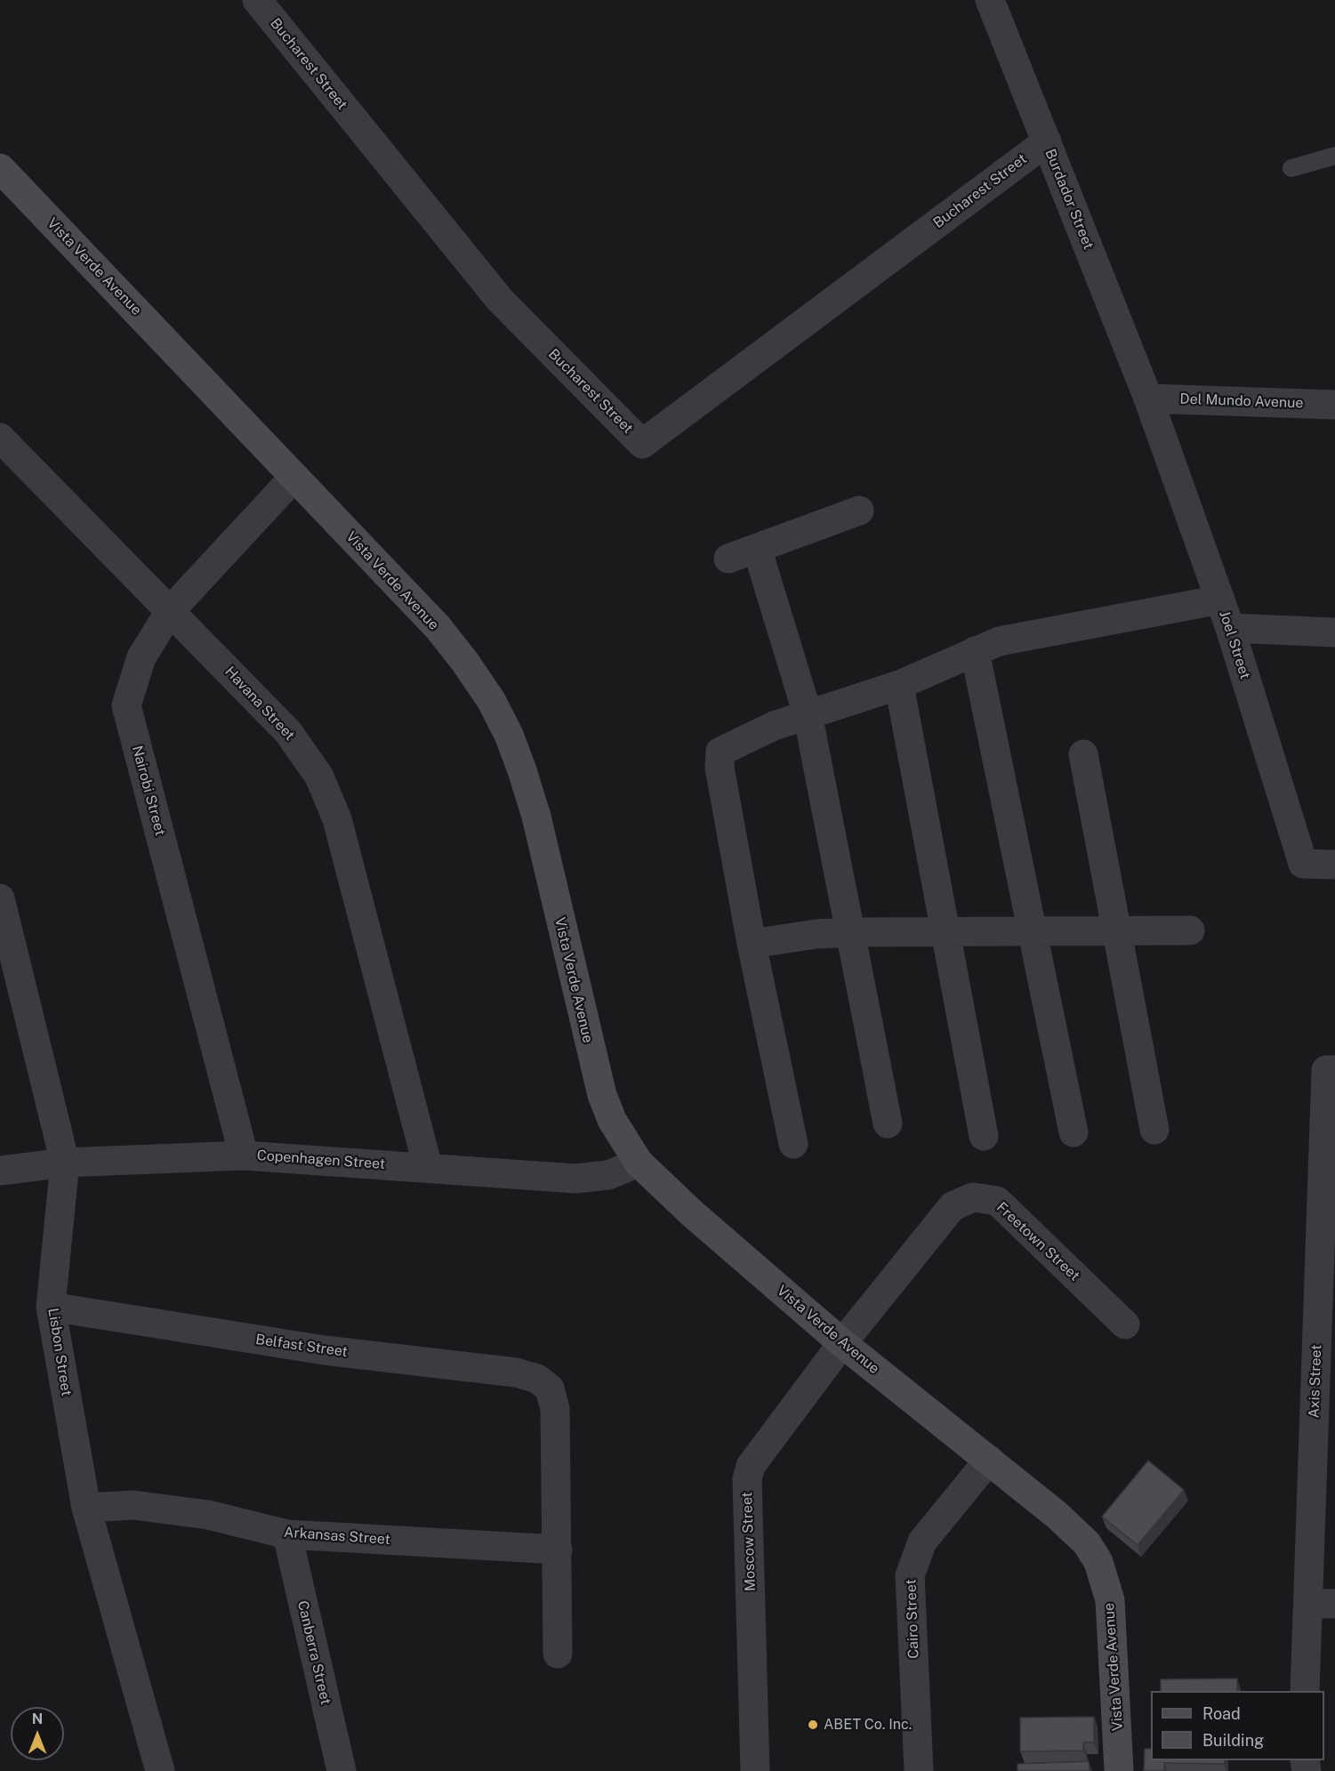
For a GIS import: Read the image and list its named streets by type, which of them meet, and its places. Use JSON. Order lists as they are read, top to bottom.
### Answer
{
  "streets": {
    "street": [
      "Bucharest Street",
      "Burdador Street",
      "Vista Verde Avenue",
      "Del Mundo Avenue",
      "Joel Street",
      "Havana Street",
      "Nairobi Street",
      "Copenhagen Street",
      "Freetown Street",
      "Belfast Street",
      "Lisbon Street",
      "Axis Street",
      "Arkansas Street",
      "Moscow Street",
      "Cairo Street",
      "Canberra Street"
    ]
  },
  "crossings": [
    ["Bucharest Street", "Burdador Street"],
    ["Burdador Street", "Del Mundo Avenue"],
    ["Burdador Street", "Joel Street"],
    ["Vista Verde Avenue", "Nairobi Street"],
    ["Vista Verde Avenue", "Copenhagen Street"],
    ["Vista Verde Avenue", "Freetown Street"],
    ["Vista Verde Avenue", "Moscow Street"],
    ["Vista Verde Avenue", "Cairo Street"],
    ["Del Mundo Avenue", "Joel Street"],
    ["Havana Street", "Nairobi Street"],
    ["Havana Street", "Copenhagen Street"],
    ["Nairobi Street", "Copenhagen Street"],
    ["Copenhagen Street", "Lisbon Street"],
    ["Freetown Street", "Moscow Street"],
    ["Belfast Street", "Lisbon Street"],
    ["Belfast Street", "Arkansas Street"],
    ["Lisbon Street", "Arkansas Street"],
    ["Arkansas Street", "Canberra Street"]
  ],
  "places": ["ABET Co. Inc."],
  "legend": ["Road", "Building"],
  "north": "top"
}
